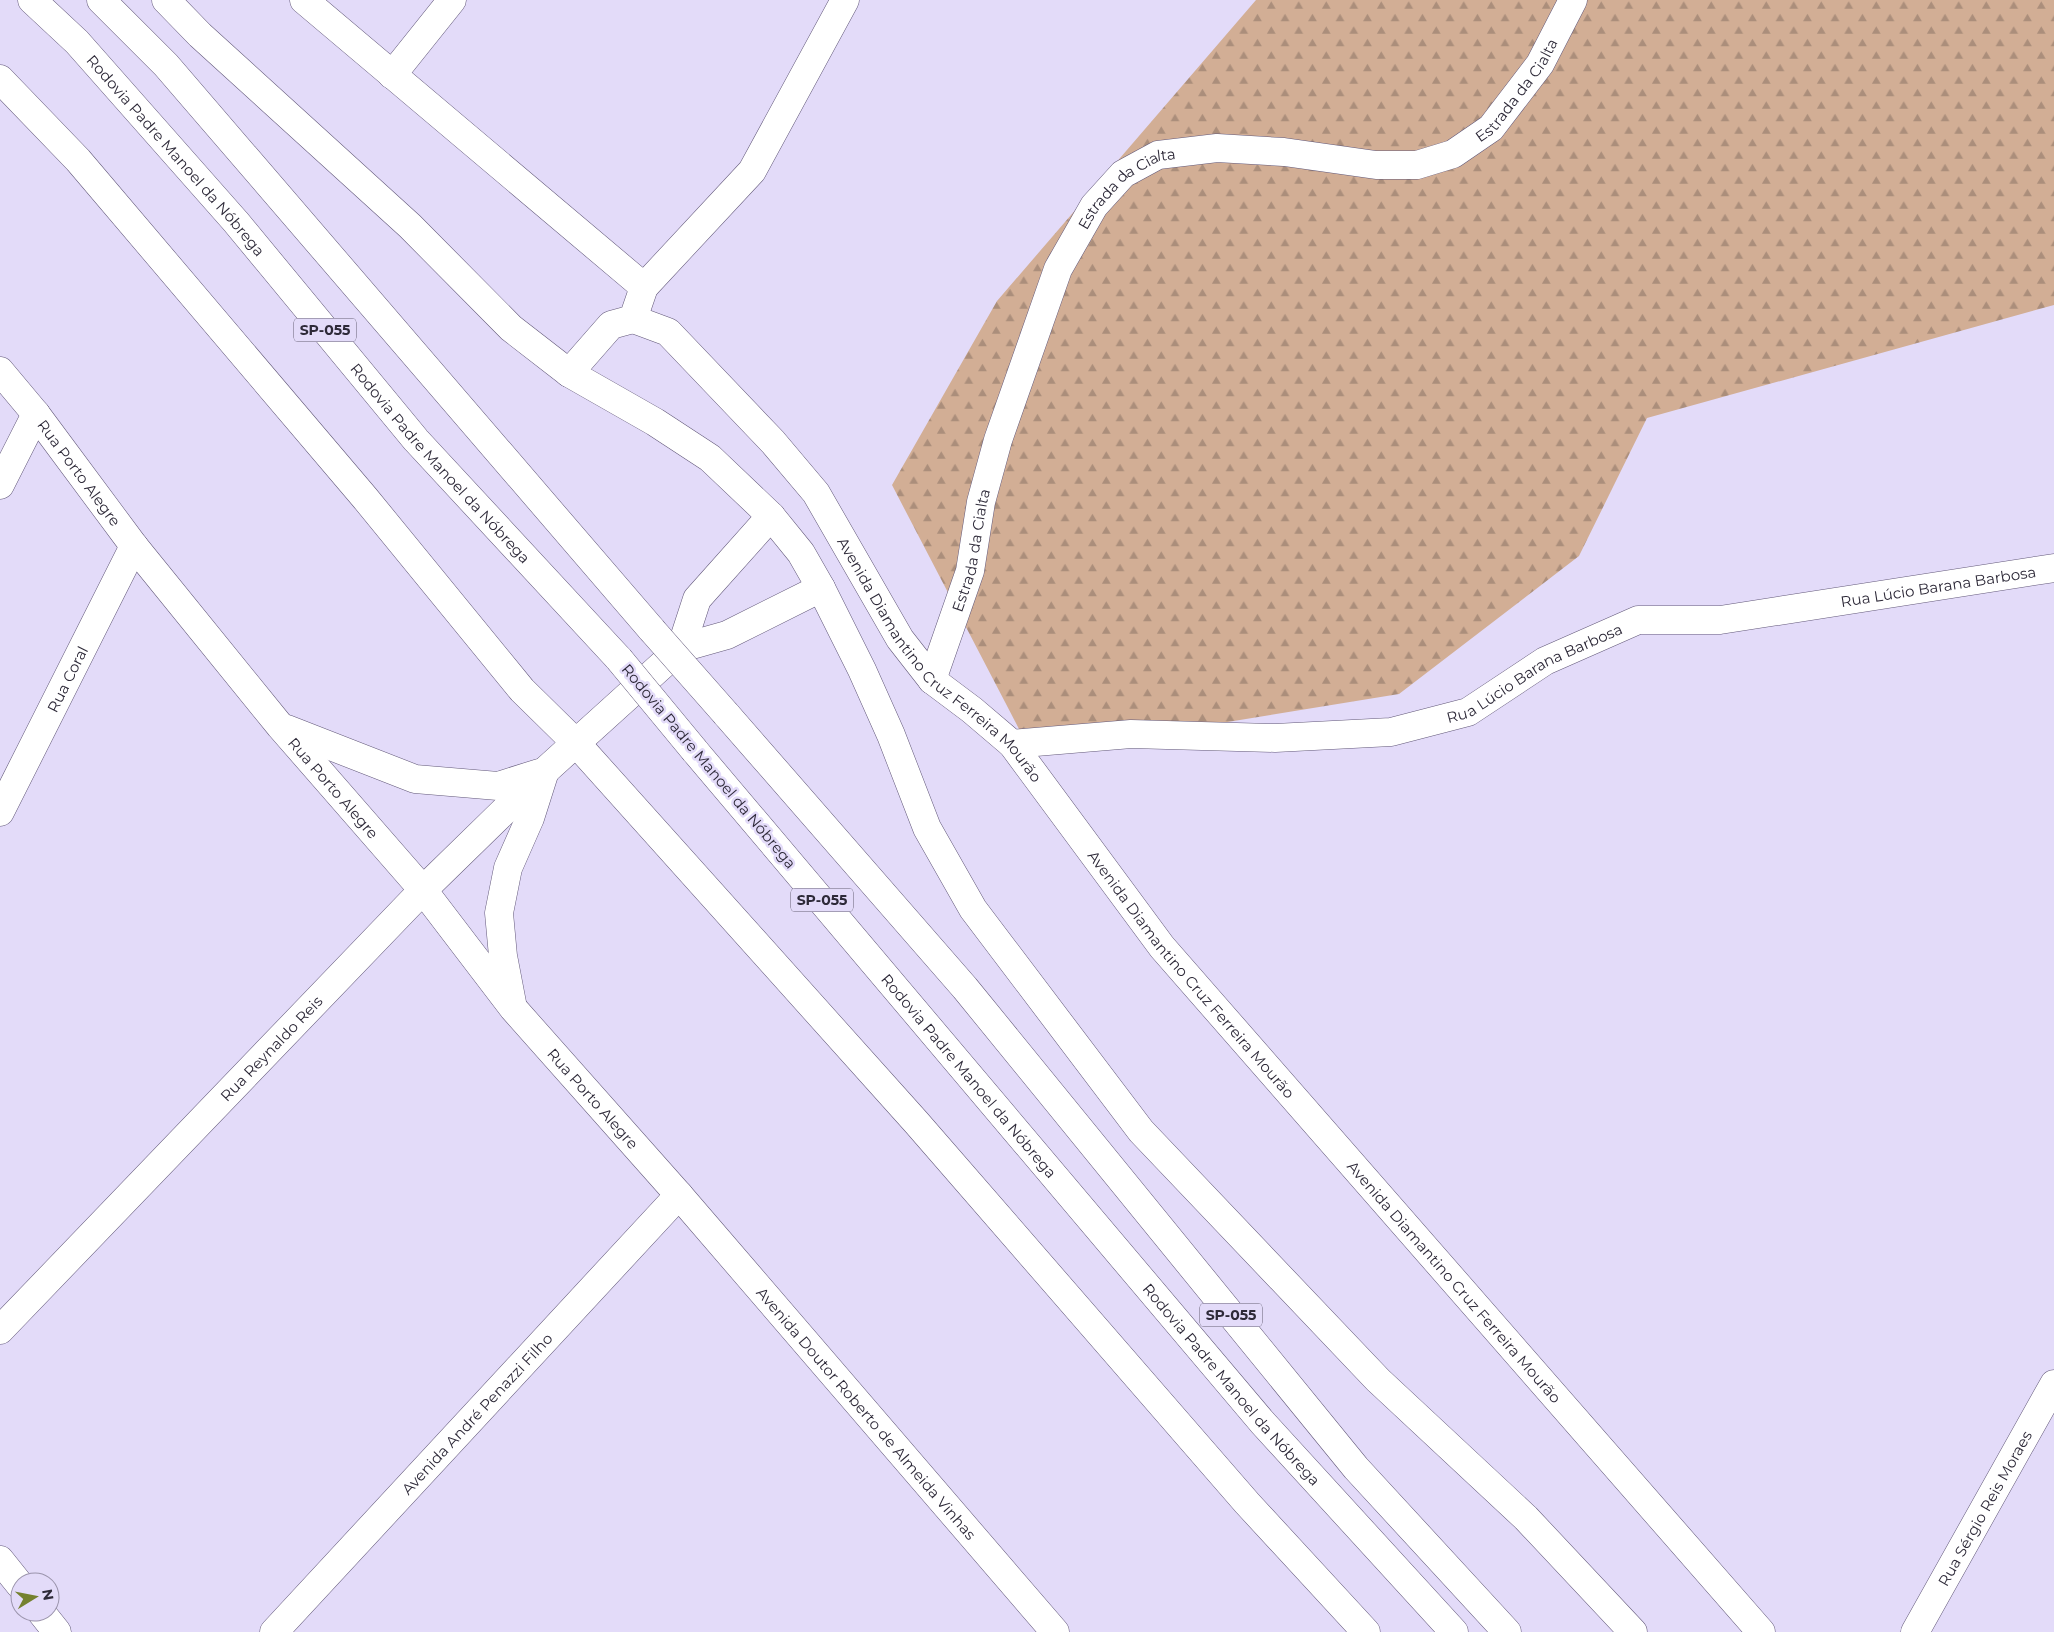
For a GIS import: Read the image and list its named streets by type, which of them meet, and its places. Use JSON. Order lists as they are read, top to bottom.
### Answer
{
  "streets": {
    "main road": [
      "Estrada da Cialta",
      "Rodovia Padre Manoel da Nóbrega",
      "SP-055",
      "Rua Porto Alegre",
      "Rua Lúcio Barana Barbosa",
      "Avenida Diamantino Cruz Ferreira Mourão",
      "Rua Coral",
      "Rua Reynaldo Reis",
      "Avenida André Penazzi Filho",
      "Avenida Doutor Roberto de Almeida Vinhas",
      "Rua Sérgio Reis Moraes"
    ]
  },
  "crossings": [
    ["Estrada da Cialta", "Avenida Diamantino Cruz Ferreira Mourão"],
    ["Rua Porto Alegre", "Rua Coral"],
    ["Rua Porto Alegre", "Rua Reynaldo Reis"],
    ["Rua Porto Alegre", "Avenida André Penazzi Filho"],
    ["Rua Porto Alegre", "Avenida Doutor Roberto de Almeida Vinhas"],
    ["Rua Lúcio Barana Barbosa", "Avenida Diamantino Cruz Ferreira Mourão"],
    ["Avenida André Penazzi Filho", "Avenida Doutor Roberto de Almeida Vinhas"]
  ],
  "north": "right"
}
